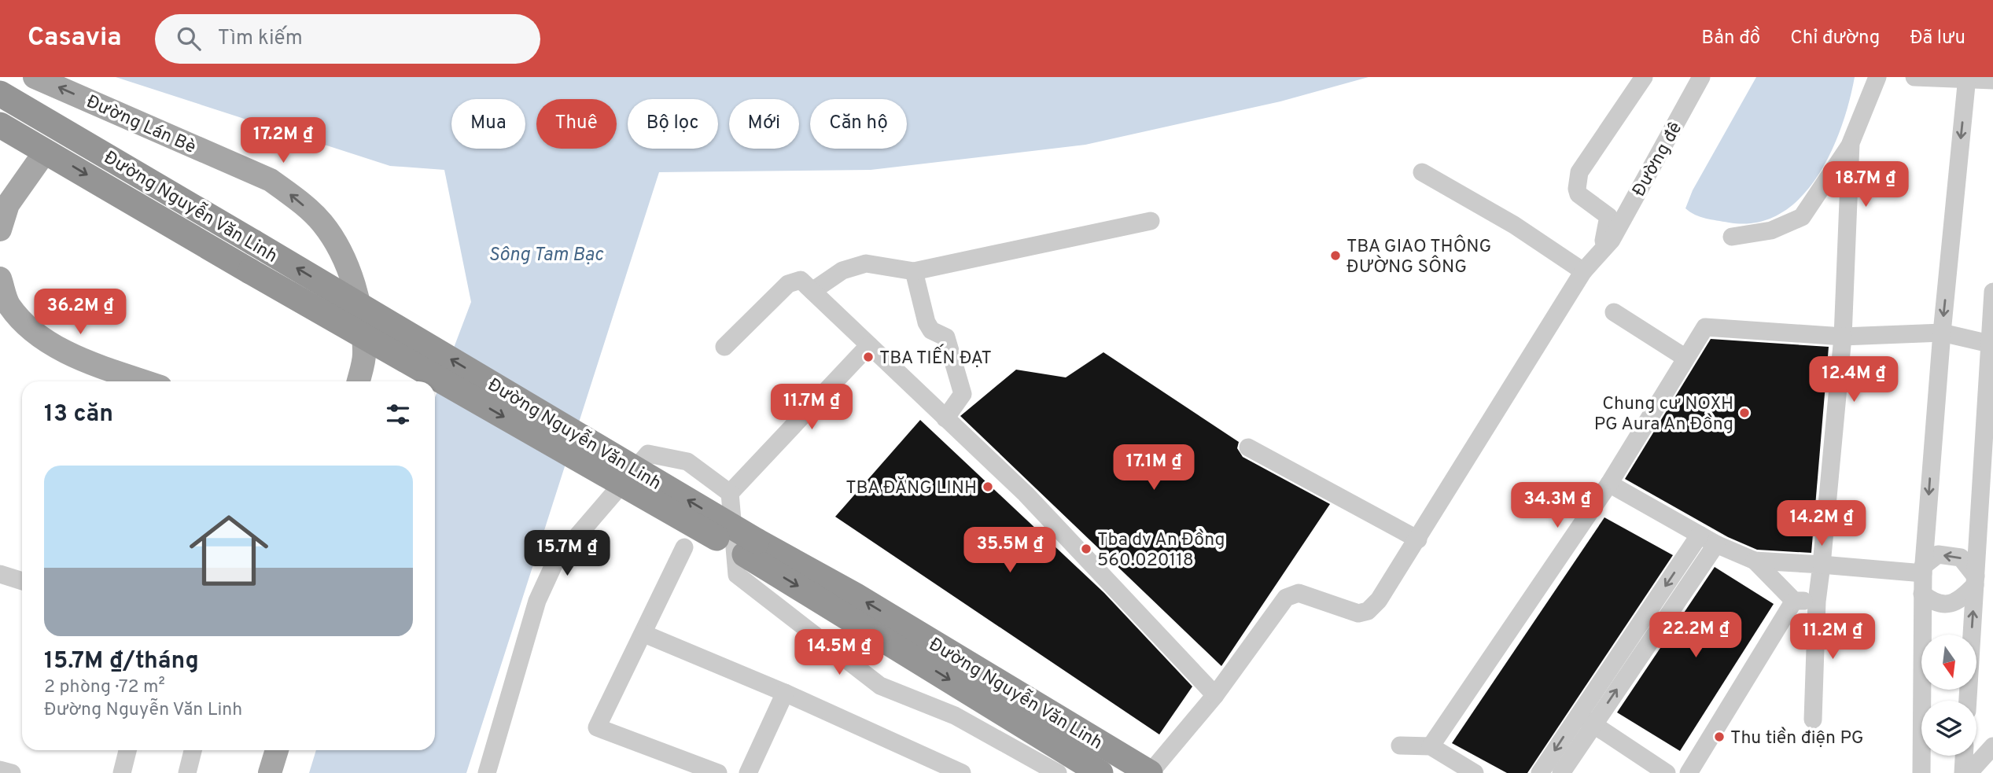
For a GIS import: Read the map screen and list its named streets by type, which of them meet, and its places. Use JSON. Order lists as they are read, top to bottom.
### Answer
{
  "streets": {
    "highway": ["Đường Nguyễn Văn Linh"],
    "main road": ["Đường Lán Bè"],
    "street": ["Đường đê"]
  },
  "one_way": ["Đường Lán Bè"],
  "water": ["Sông Tam Bạc"],
  "places": [
    "TBA GIAO THÔNG ĐƯỜNG SÔNG",
    "TBA TIẾN ĐẠT",
    "Chung cư NOXH PG Aura An Đồng",
    "TBA ĐĂNG LINH",
    "Tba dv An Đồng 560.020118",
    "Thu tiền điện PG"
  ],
  "north": "bottom",
  "page": {
    "header": "Casavia",
    "search": "Tìm kiếm",
    "nav": ["Bản đồ", "Chỉ đường", "Đã lưu"],
    "chip": [
      "Mua",
      "Thuê",
      "Bộ lọc",
      "Mới",
      "Căn hộ"
    ],
    "price": [
      "17.2M ₫",
      "18.7M ₫",
      "36.2M ₫",
      "12.4M ₫",
      "11.7M ₫",
      "17.1M ₫",
      "34.3M ₫",
      "14.2M ₫",
      "35.5M ₫",
      "15.7M ₫",
      "22.2M ₫",
      "11.2M ₫",
      "14.5M ₫"
    ],
    "heading": "13 căn",
    "list": [
      {
        "name": "15.7M ₫/tháng",
        "note": "2 phòng · 72 m² · Đường Nguyễn Văn Linh"
      }
    ]
  }
}
